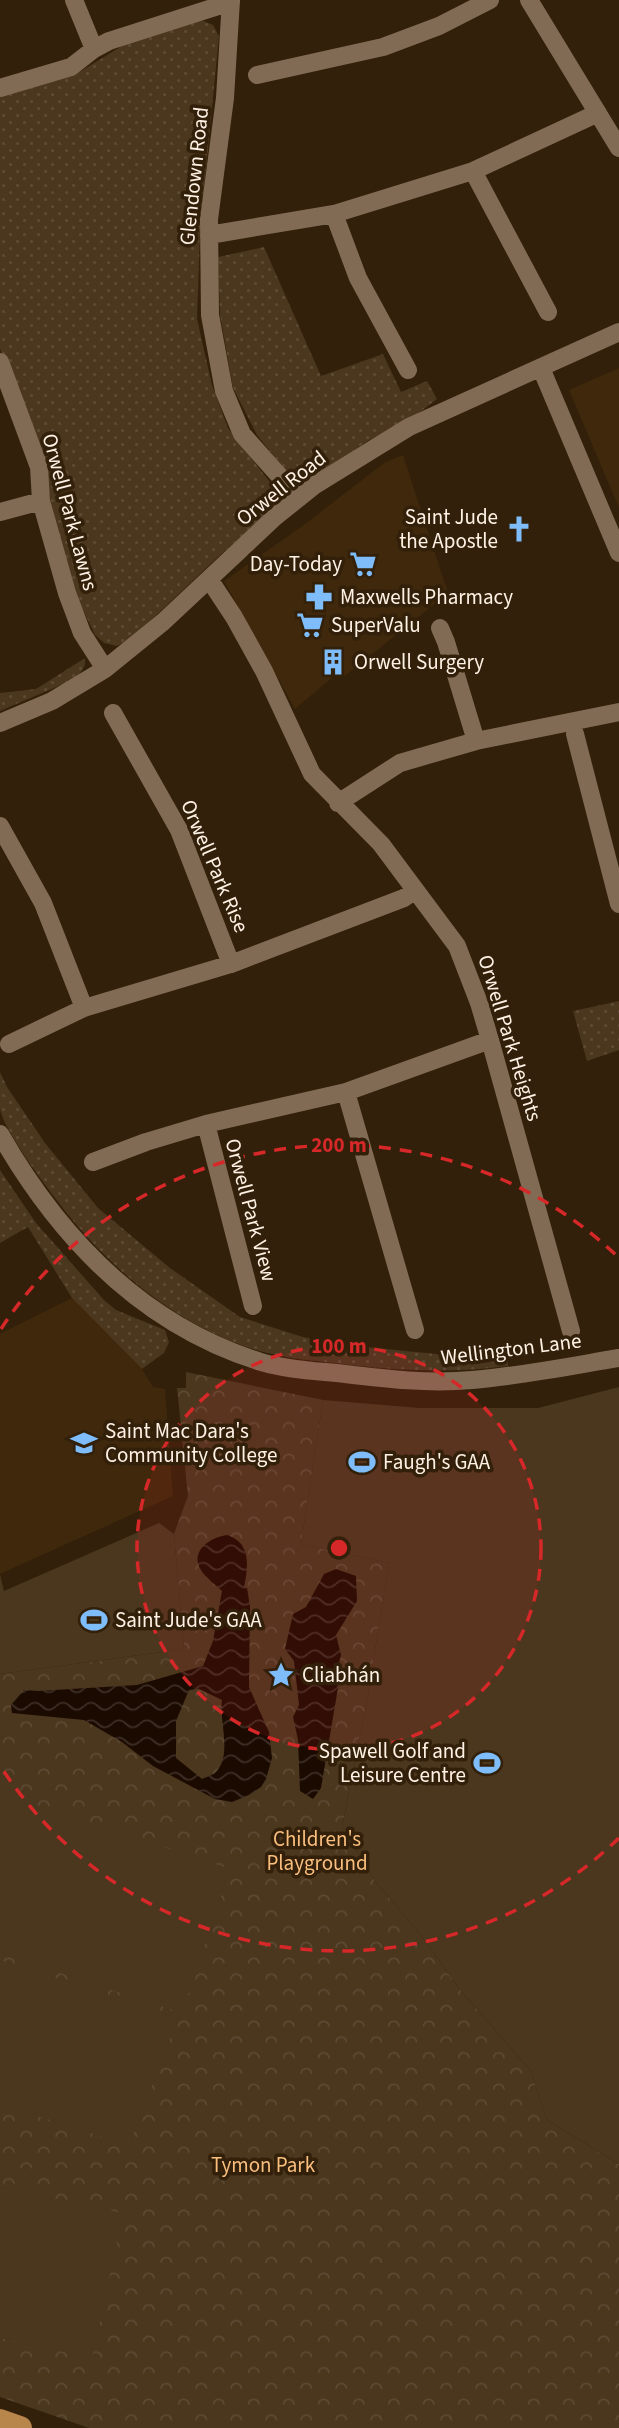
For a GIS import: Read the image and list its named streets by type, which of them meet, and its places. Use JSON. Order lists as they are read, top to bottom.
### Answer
{
  "streets": {
    "street": [
      "Glendown Road",
      "Orwell Road",
      "Orwell Park Lawns",
      "Orwell Park Rise",
      "Orwell Park Heights",
      "Orwell Park View",
      "Wellington Lane"
    ]
  },
  "crossings": [
    ["Glendown Road", "Orwell Road"],
    ["Orwell Road", "Orwell Park Lawns"],
    ["Orwell Road", "Orwell Park Heights"],
    ["Orwell Park Rise", "Orwell Park Heights"],
    ["Orwell Park Heights", "Orwell Park View"]
  ],
  "parks": ["Children's Playground", "Tymon Park"],
  "places": {
    "church": ["Saint Jude the Apostle"],
    "supermarket": ["Day-Today", "SuperValu"],
    "pharmacy": ["Maxwells Pharmacy"],
    "building": ["Orwell Surgery"],
    "school or university": ["Saint Mac Dara's Community College"],
    "sports": ["Faugh's GAA", "Saint Jude's GAA", "Spawell Golf and Leisure Centre"],
    "place": ["Cliabhán"]
  },
  "rings": ["200 m", "100 m"]
}
